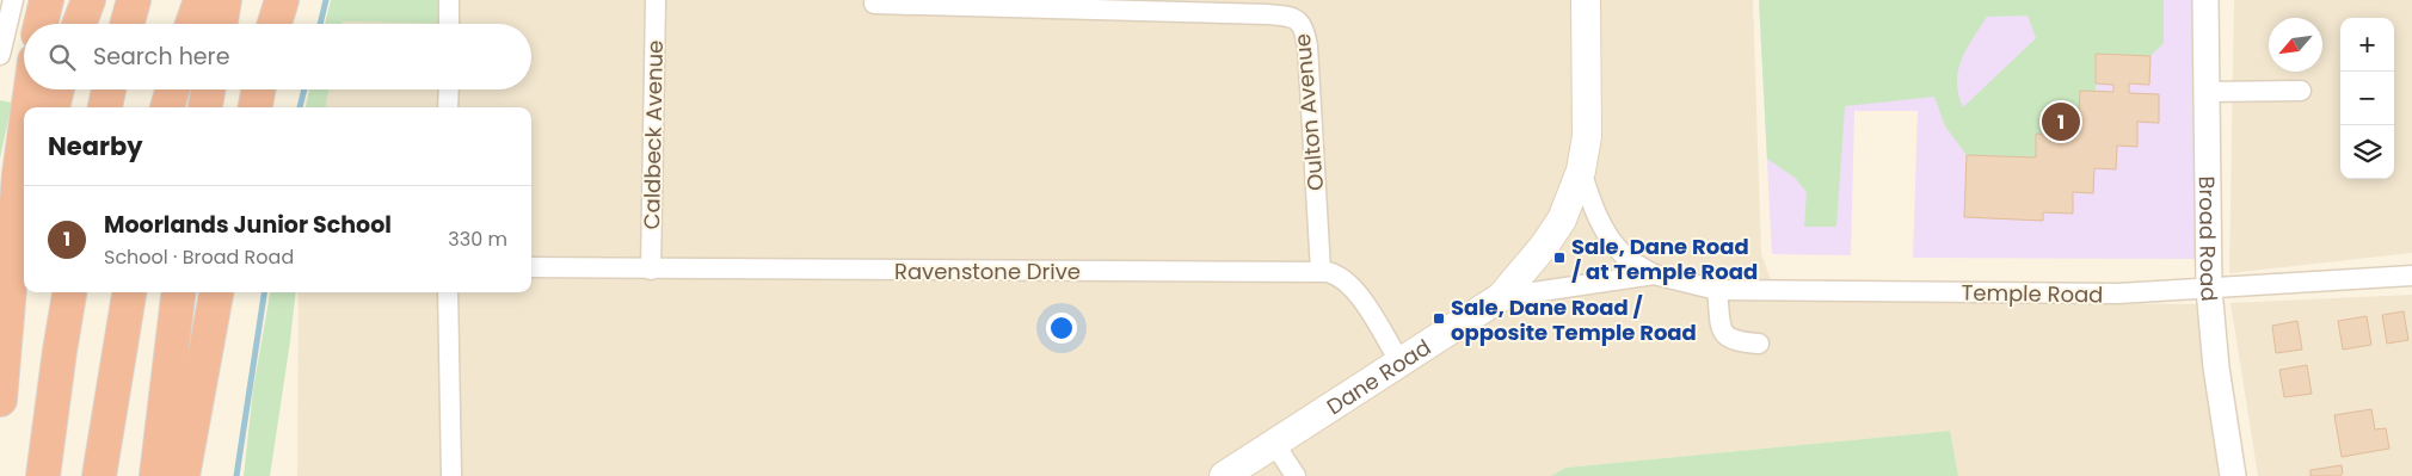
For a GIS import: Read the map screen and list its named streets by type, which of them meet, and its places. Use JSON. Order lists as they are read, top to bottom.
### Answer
{
  "streets": {
    "main road": ["Dane Road"],
    "street": [
      "Oulton Avenue",
      "Caldbeck Avenue",
      "Broad Road",
      "Ravenstone Drive",
      "Temple Road"
    ]
  },
  "crossings": [
    ["Oulton Avenue", "Ravenstone Drive"],
    ["Caldbeck Avenue", "Ravenstone Drive"],
    ["Broad Road", "Temple Road"],
    ["Ravenstone Drive", "Dane Road"],
    ["Temple Road", "Dane Road"]
  ],
  "places": {
    "transit": ["Sale, Dane Road / at Temple Road", "Sale, Dane Road / opposite Temple Road"]
  },
  "north": "bottom left",
  "page": {
    "map_buttons": ["+", "−"],
    "search": "Search here",
    "pins": "1",
    "heading": "Nearby",
    "list": [
      {
        "mark": "1",
        "name": "Moorlands Junior School",
        "note": "School · Broad Road",
        "value": "330 m"
      }
    ]
  }
}
